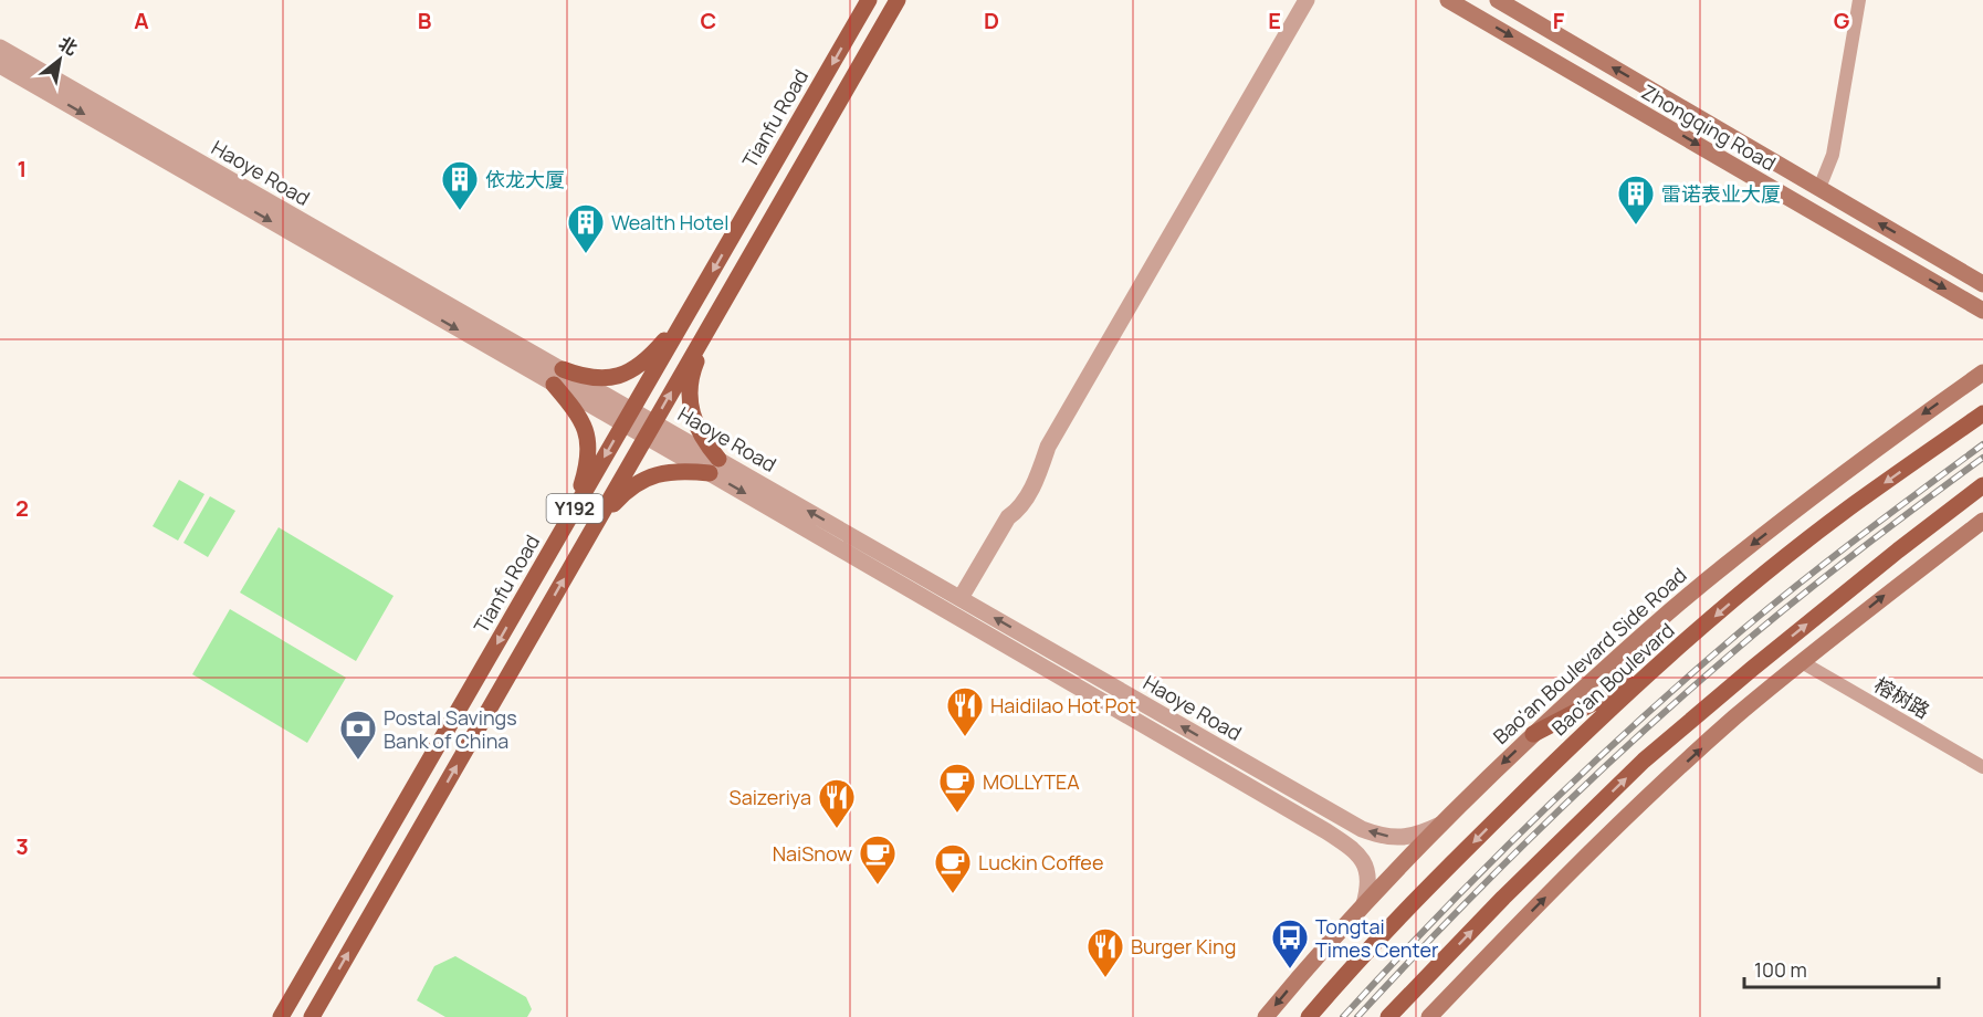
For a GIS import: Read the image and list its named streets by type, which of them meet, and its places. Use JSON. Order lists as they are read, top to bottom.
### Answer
{
  "streets": {
    "main road": [
      "Tianfu Road",
      "Zhongqing Road",
      "Y192",
      "Bao'an Boulevard Side Road",
      "Bao'an Boulevard"
    ],
    "street": ["Haoye Road", "榕树路"]
  },
  "crossings": [
    ["Tianfu Road", "Haoye Road"],
    ["Haoye Road", "Y192"],
    ["Haoye Road", "Bao'an Boulevard Side Road"]
  ],
  "places": {
    "building": ["依龙大厦", "雷诺表业大厦", "Wealth Hotel"],
    "restaurant": ["Haidilao Hot Pot", "Saizeriya", "Burger King"],
    "bank": ["Postal Savings Bank of China"],
    "cafe": ["MOLLYTEA", "NaiSnow", "Luckin Coffee"],
    "bus stop": ["Tongtai Times Center"]
  },
  "scale_bar": "100 m",
  "north": "top right",
  "grid": {
    "columns": [
      "A",
      "B",
      "C",
      "D",
      "E",
      "F",
      "G"
    ],
    "rows": ["1", "2", "3"]
  }
}
